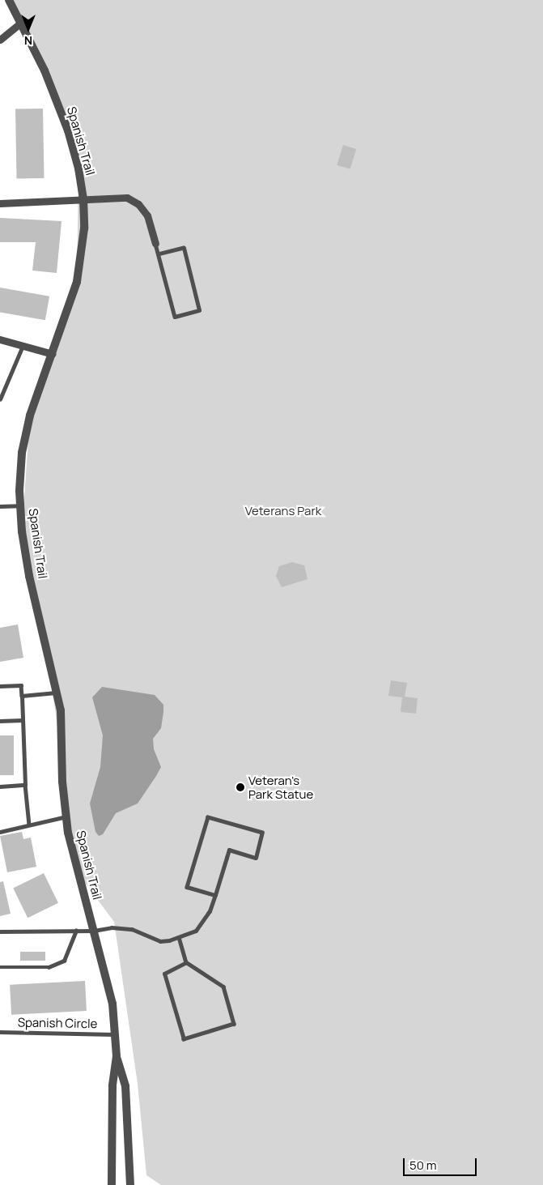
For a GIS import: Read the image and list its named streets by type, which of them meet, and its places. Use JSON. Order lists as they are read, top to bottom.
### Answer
{
  "streets": {
    "street": ["Spanish Trail"],
    "lane": ["Spanish Circle"]
  },
  "crossings": [
    ["Spanish Trail", "Spanish Circle"]
  ],
  "parks": ["Veterans Park"],
  "places": ["Veteran's Park Statue"],
  "scale_bar": "50 m",
  "north": "bottom"
}
